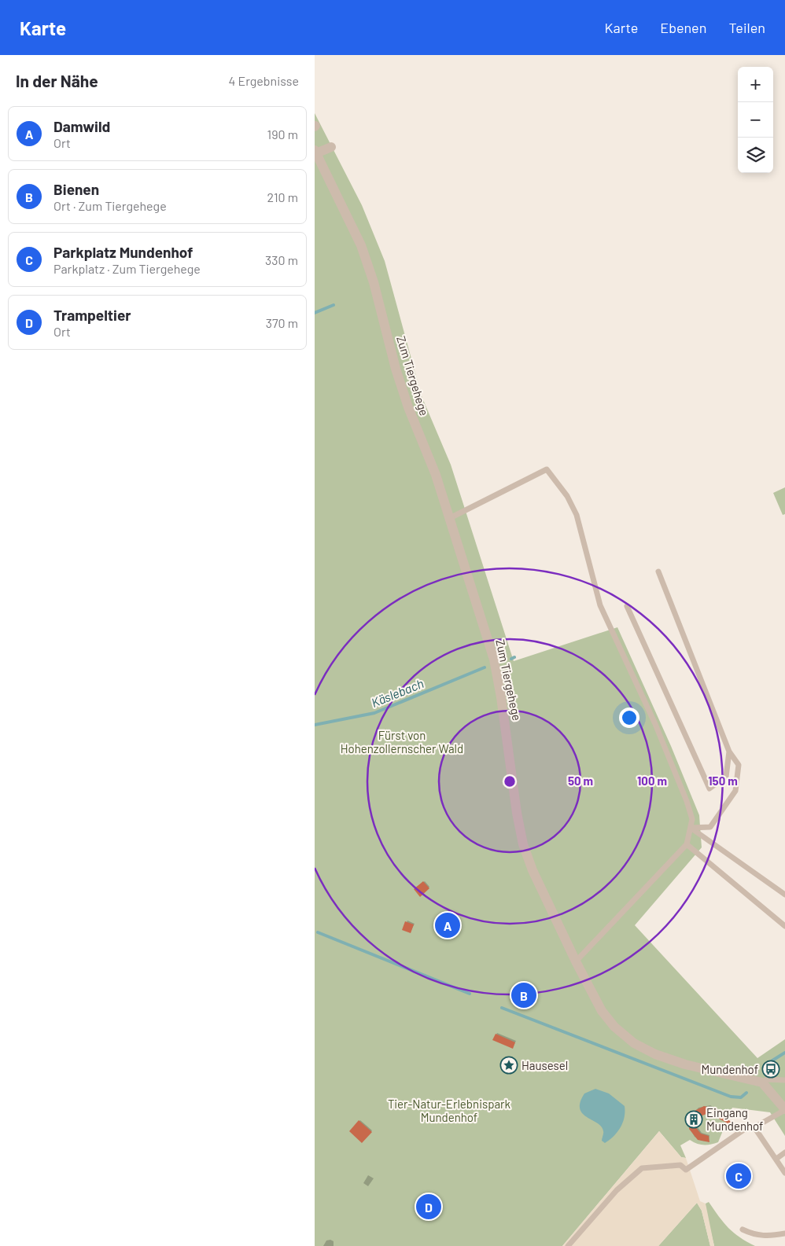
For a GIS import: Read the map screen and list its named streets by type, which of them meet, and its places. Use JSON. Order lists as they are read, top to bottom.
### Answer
{
  "streets": {
    "street": ["Zum Tiergehege"]
  },
  "water": ["Käslebach"],
  "parks": ["Fürst von Hohenzollernscher Wald", "Tier-Natur-Erlebnispark Mundenhof"],
  "places": {
    "place": ["Hausesel"],
    "bus stop": ["Mundenhof"],
    "building": ["Eingang Mundenhof"]
  },
  "page": {
    "header": "Karte",
    "nav": ["Karte", "Ebenen", "Teilen"],
    "heading": ["In der Nähe", "4 Ergebnisse"],
    "map_buttons": ["+", "−"],
    "list": [
      {
        "mark": "A",
        "name": "Damwild",
        "note": "Ort",
        "value": "190 m"
      },
      {
        "mark": "B",
        "name": "Bienen",
        "note": "Ort · Zum Tiergehege",
        "value": "210 m"
      },
      {
        "mark": "C",
        "name": "Parkplatz Mundenhof",
        "note": "Parkplatz · Zum Tiergehege",
        "value": "330 m"
      },
      {
        "mark": "D",
        "name": "Trampeltier",
        "note": "Ort",
        "value": "370 m"
      }
    ],
    "pins": [
      "A",
      "B",
      "C",
      "D"
    ]
  },
  "rings": ["50 m", "100 m", "150 m"]
}
